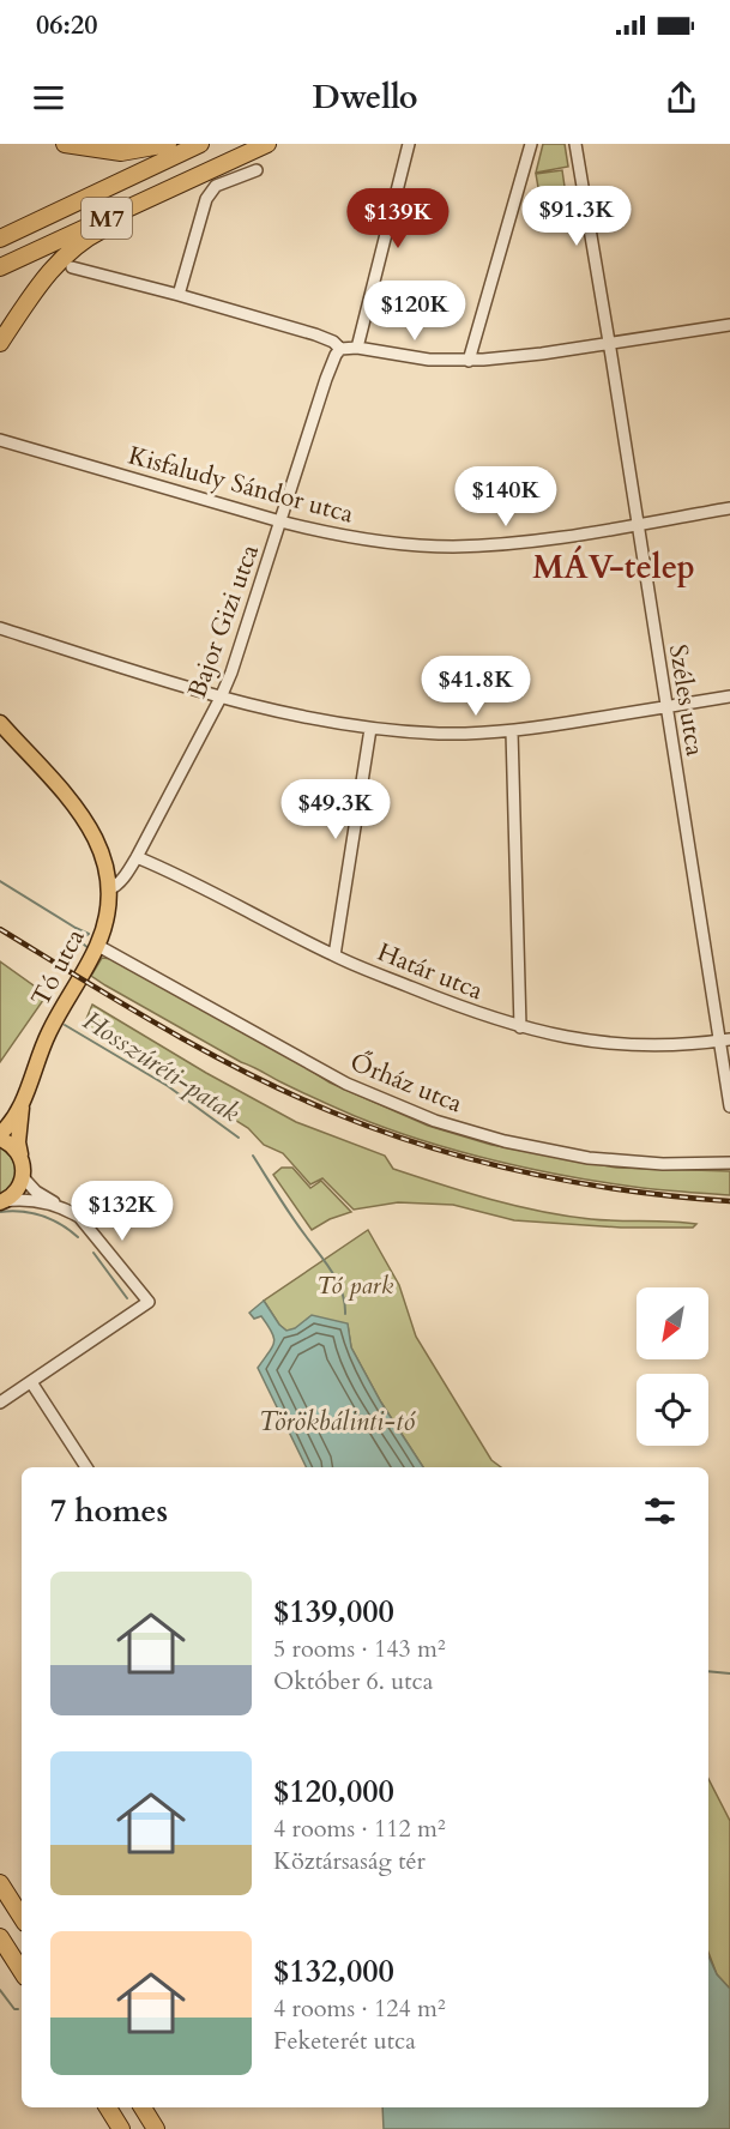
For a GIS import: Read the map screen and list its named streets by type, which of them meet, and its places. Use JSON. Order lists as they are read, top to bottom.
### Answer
{
  "streets": {
    "highway": ["M7"],
    "main road": ["Tó utca"],
    "street": [
      "Kisfaludy Sándor utca",
      "Bajor Gizi utca",
      "Széles utca",
      "Határ utca",
      "Őrház utca"
    ]
  },
  "crossings": [
    ["Kisfaludy Sándor utca", "Bajor Gizi utca"],
    ["Kisfaludy Sándor utca", "Széles utca"],
    ["Bajor Gizi utca", "Tó utca"],
    ["Bajor Gizi utca", "Határ utca"],
    ["Széles utca", "Határ utca"],
    ["Tó utca", "Őrház utca"]
  ],
  "districts": ["MÁV-telep"],
  "water": ["Hosszúréti-patak", "Törökbálinti-tó"],
  "parks": ["Tó park"],
  "north": "bottom left",
  "page": {
    "status": "06:20",
    "header": "Dwello",
    "price": [
      "$91.3K",
      "$139K",
      "$120K",
      "$140K",
      "$41.8K",
      "$49.3K",
      "$132K"
    ],
    "heading": "7 homes",
    "list": [
      {
        "name": "$139,000",
        "note": "5 rooms · 143 m² · Október 6. utca"
      },
      {
        "name": "$120,000",
        "note": "4 rooms · 112 m² · Köztársaság tér"
      },
      {
        "name": "$132,000",
        "note": "4 rooms · 124 m² · Feketerét utca"
      }
    ]
  }
}
